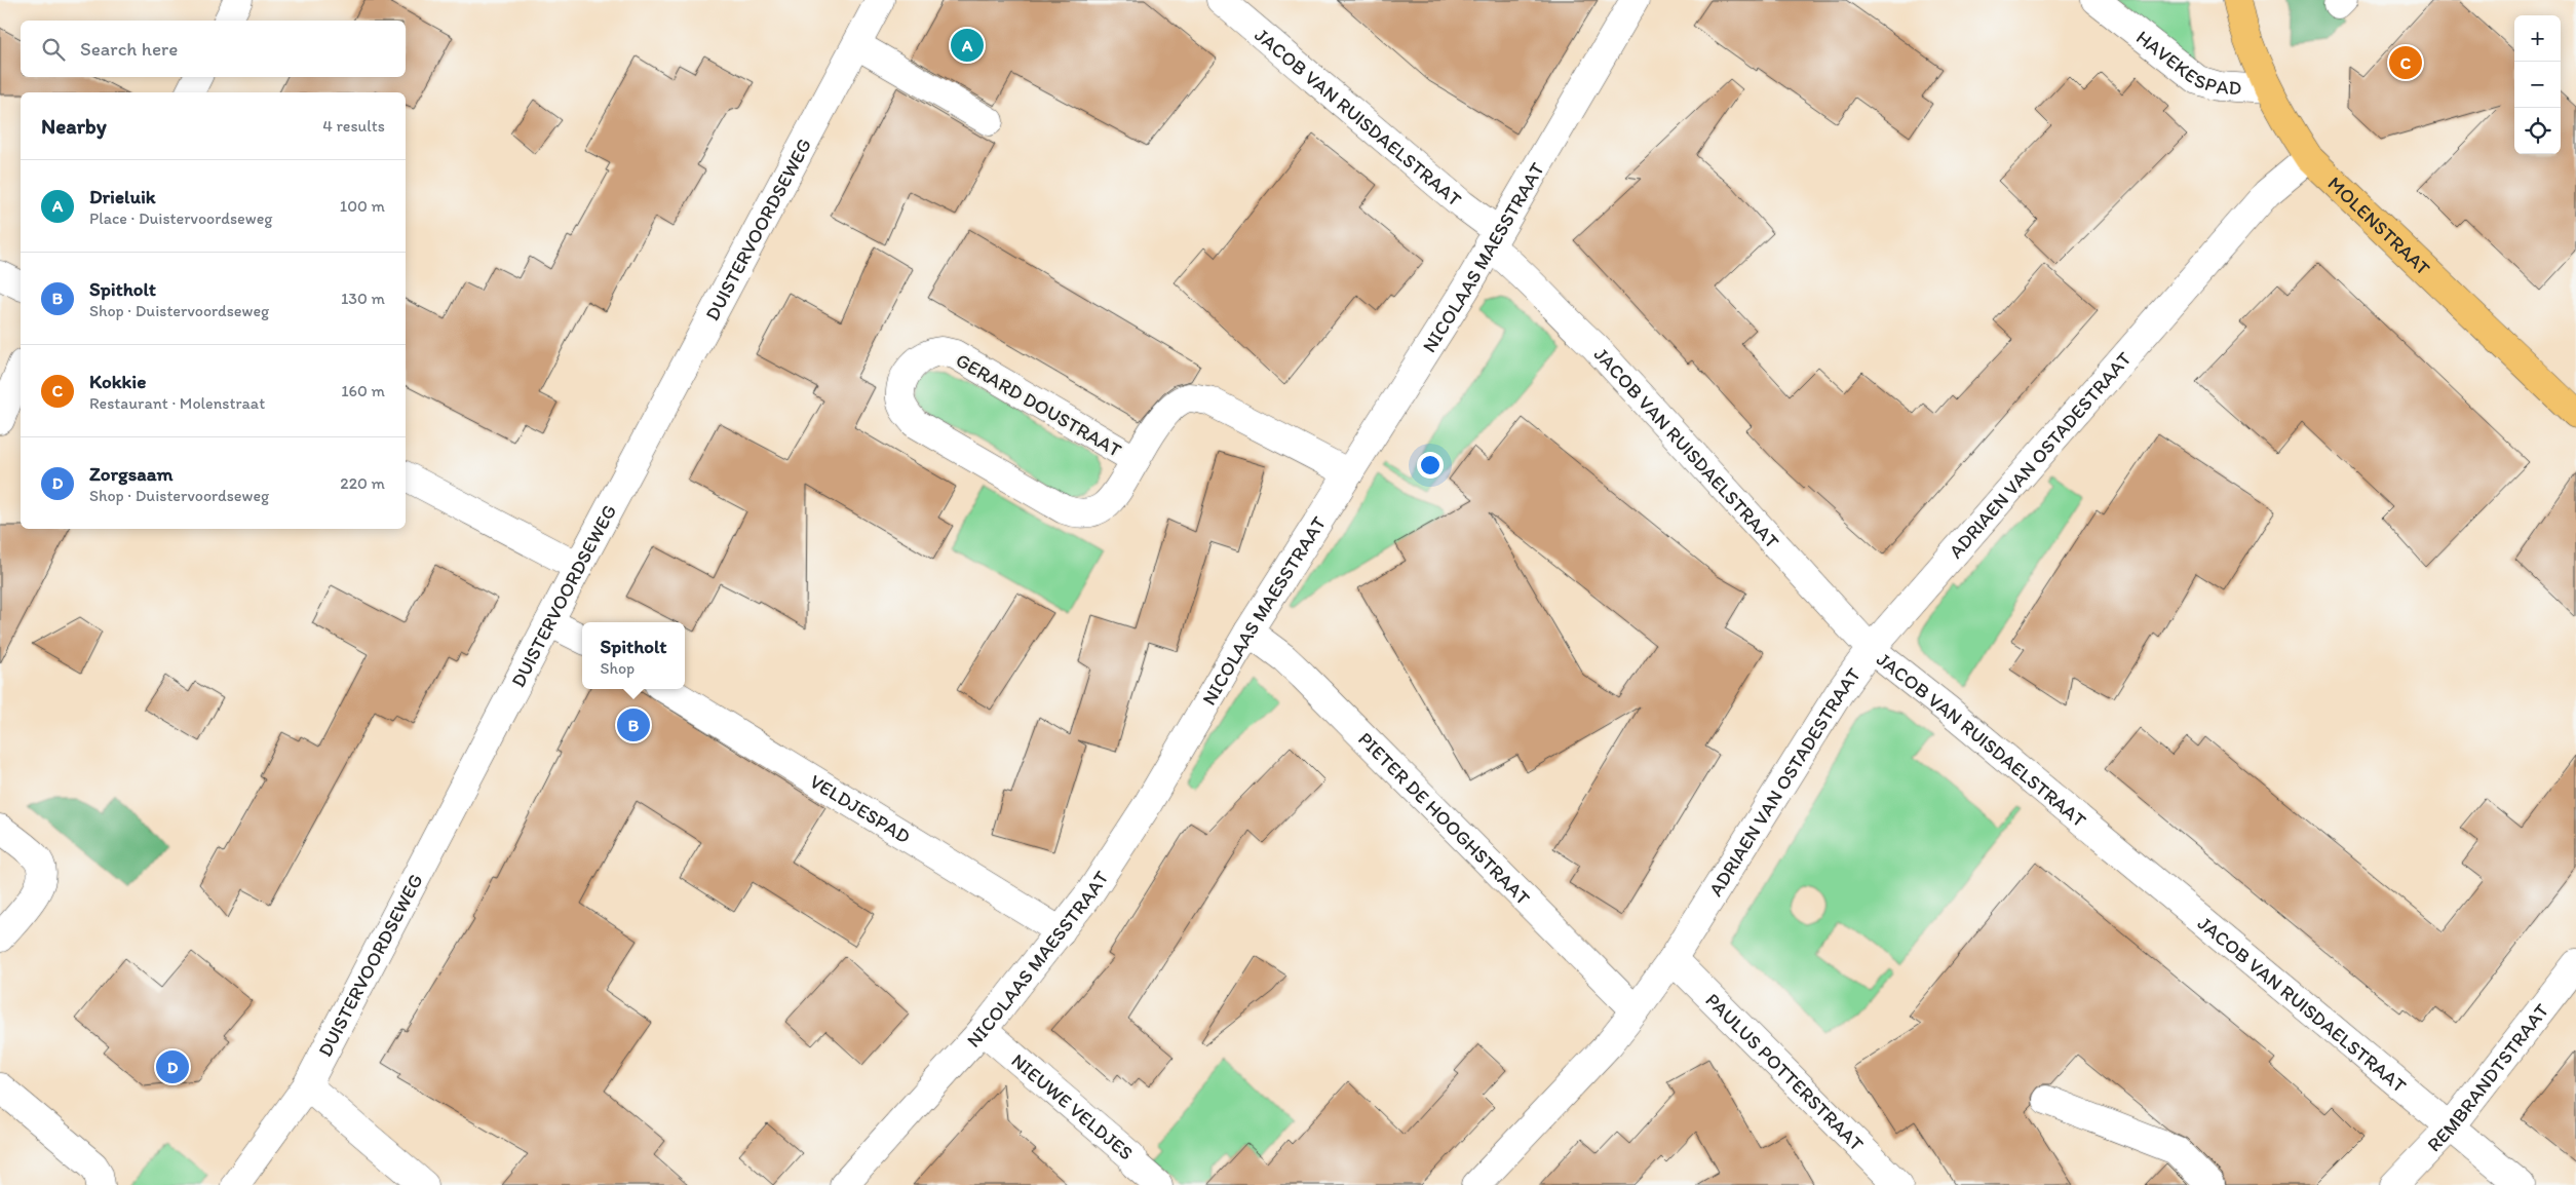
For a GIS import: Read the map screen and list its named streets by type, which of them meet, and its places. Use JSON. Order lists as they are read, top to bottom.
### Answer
{
  "streets": {
    "main road": ["MOLENSTRAAT"],
    "street": [
      "HAVEKESPAD",
      "JACOB VAN RUISDAELSTRAAT",
      "DUISTERVOORDSEWEG",
      "NICOLAAS MAESSTRAAT",
      "GERARD DOUSTRAAT",
      "ADRIAEN VAN OSTADESTRAAT",
      "VELDJESPAD",
      "PIETER DE HOOGHSTRAAT",
      "PAULUS POTTERSTRAAT",
      "REMBRANDTSTRAAT",
      "NIEUWE VELDJES"
    ]
  },
  "crossings": [
    ["HAVEKESPAD", "MOLENSTRAAT"],
    ["JACOB VAN RUISDAELSTRAAT", "NICOLAAS MAESSTRAAT"],
    ["JACOB VAN RUISDAELSTRAAT", "ADRIAEN VAN OSTADESTRAAT"],
    ["JACOB VAN RUISDAELSTRAAT", "REMBRANDTSTRAAT"],
    ["MOLENSTRAAT", "ADRIAEN VAN OSTADESTRAAT"],
    ["NICOLAAS MAESSTRAAT", "GERARD DOUSTRAAT"],
    ["NICOLAAS MAESSTRAAT", "VELDJESPAD"],
    ["NICOLAAS MAESSTRAAT", "PIETER DE HOOGHSTRAAT"],
    ["NICOLAAS MAESSTRAAT", "NIEUWE VELDJES"],
    ["ADRIAEN VAN OSTADESTRAAT", "PIETER DE HOOGHSTRAAT"],
    ["ADRIAEN VAN OSTADESTRAAT", "PAULUS POTTERSTRAAT"]
  ],
  "page": {
    "map_buttons": ["+", "−"],
    "search": "Search here",
    "pins": [
      "A",
      "C",
      "B",
      "D"
    ],
    "heading": ["Nearby", "4 results"],
    "list": [
      {
        "mark": "A",
        "name": "Drieluik",
        "note": "Place · Duistervoordseweg",
        "value": "100 m"
      },
      {
        "mark": "B",
        "name": "Spitholt",
        "note": "Shop · Duistervoordseweg",
        "value": "130 m"
      },
      {
        "mark": "C",
        "name": "Kokkie",
        "note": "Restaurant · Molenstraat",
        "value": "160 m"
      },
      {
        "mark": "D",
        "name": "Zorgsaam",
        "note": "Shop · Duistervoordseweg",
        "value": "220 m"
      }
    ],
    "popup": ["Spitholt", "Shop"]
  }
}
